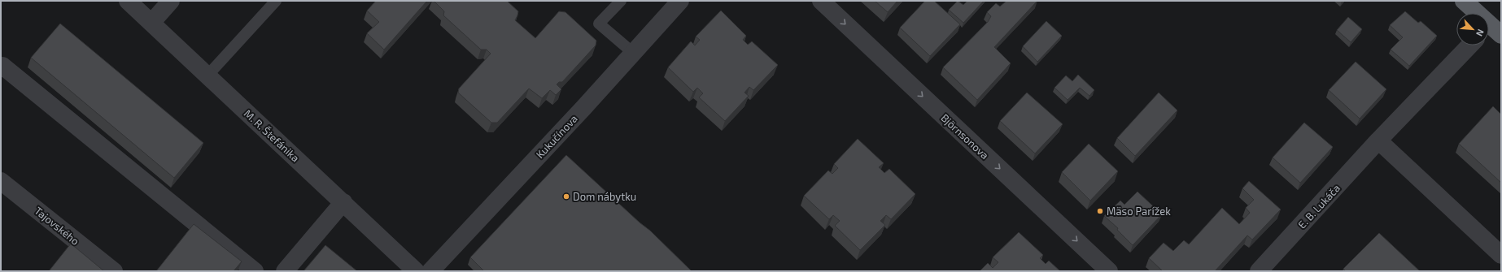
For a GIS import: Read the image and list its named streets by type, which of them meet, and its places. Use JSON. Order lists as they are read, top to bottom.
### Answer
{
  "streets": {
    "street": [
      "M. R. Štefánika",
      "Kukučínova",
      "Björnsonova",
      "E. B. Lukáča",
      "Tajovského"
    ]
  },
  "one_way": ["Björnsonova"],
  "places": ["Dom nábytku", "Mäso Parížek"],
  "north": "bottom right"
}
